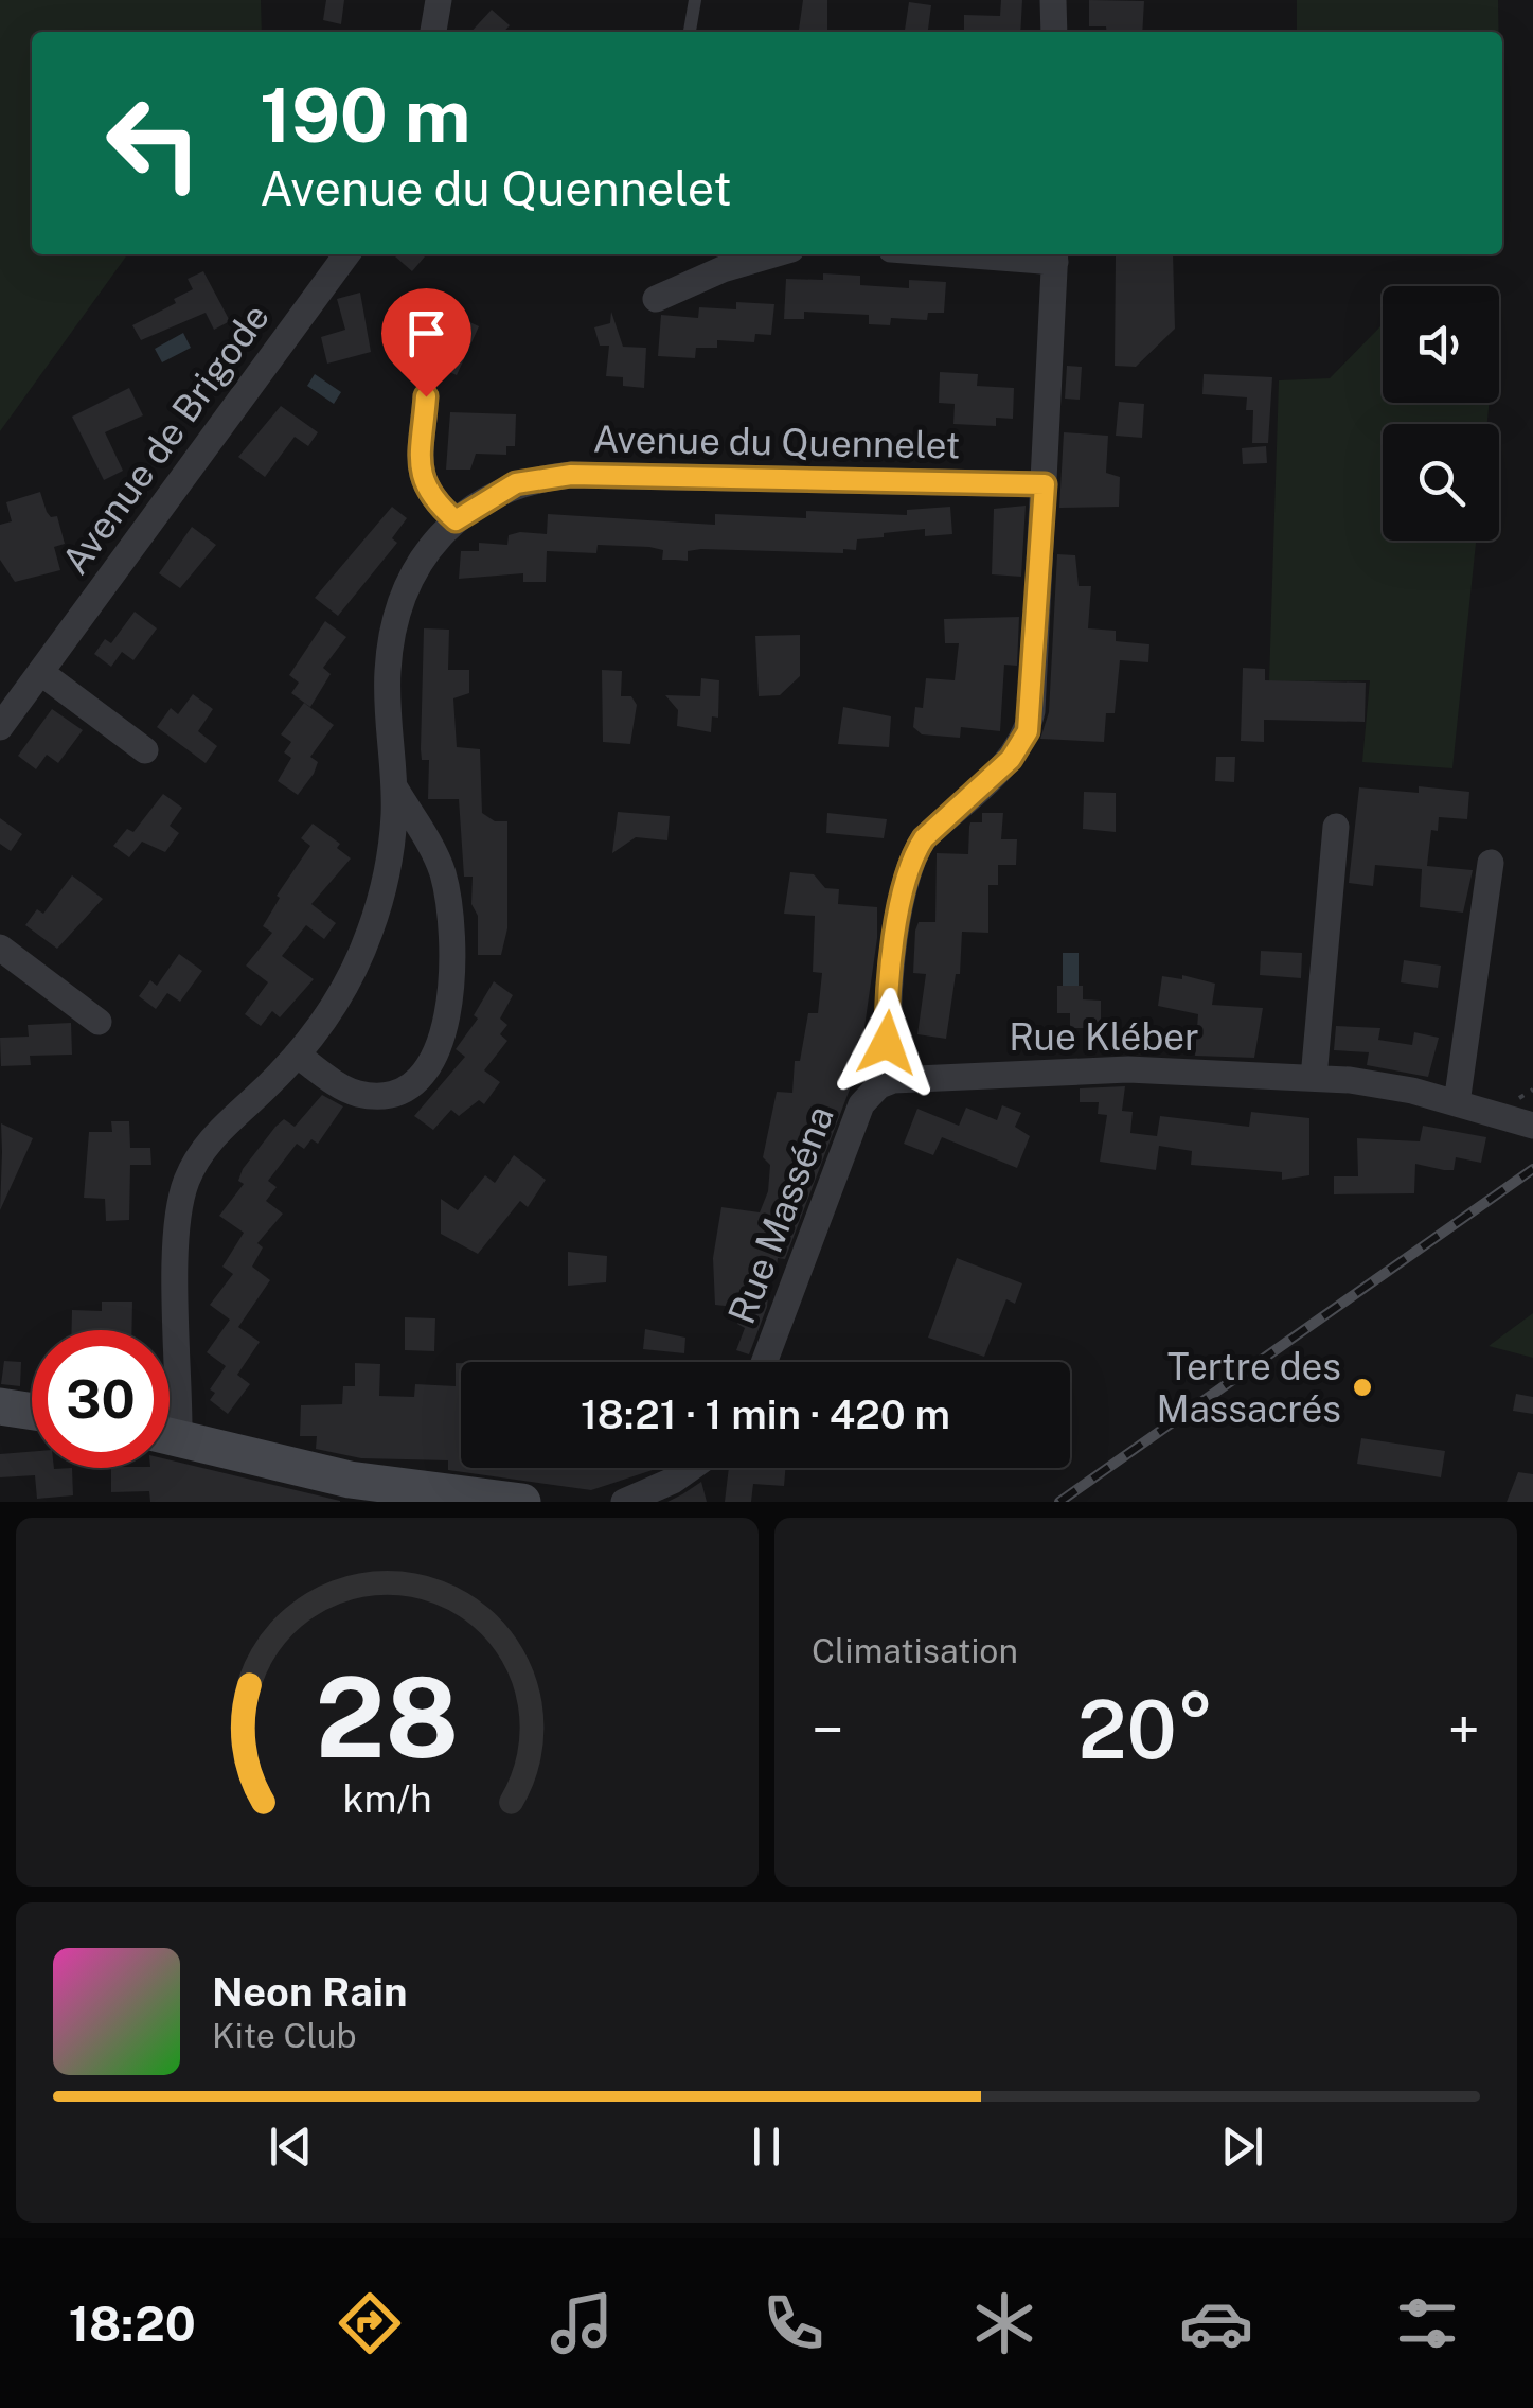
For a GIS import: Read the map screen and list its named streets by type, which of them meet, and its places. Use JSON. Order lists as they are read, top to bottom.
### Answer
{
  "streets": {
    "street": [
      "Avenue de Brigode",
      "Avenue du Quennelet",
      "Rue Kléber",
      "Rue Masséna"
    ]
  },
  "crossings": [
    ["Rue Kléber", "Rue Masséna"]
  ],
  "places": ["Tertre des Massacrés"],
  "page": {
    "turn": ["190 m", "Avenue du Quennelet"],
    "limit": "30",
    "trip": "18:21 · 1 min · 420 m",
    "tile": "Climatisation",
    "heat": ["−", "20°", "+"],
    "song": ["Neon Rain", "Kite Club"],
    "tabs": "18:20",
    "gauge": ["28", "km/h"]
  }
}
